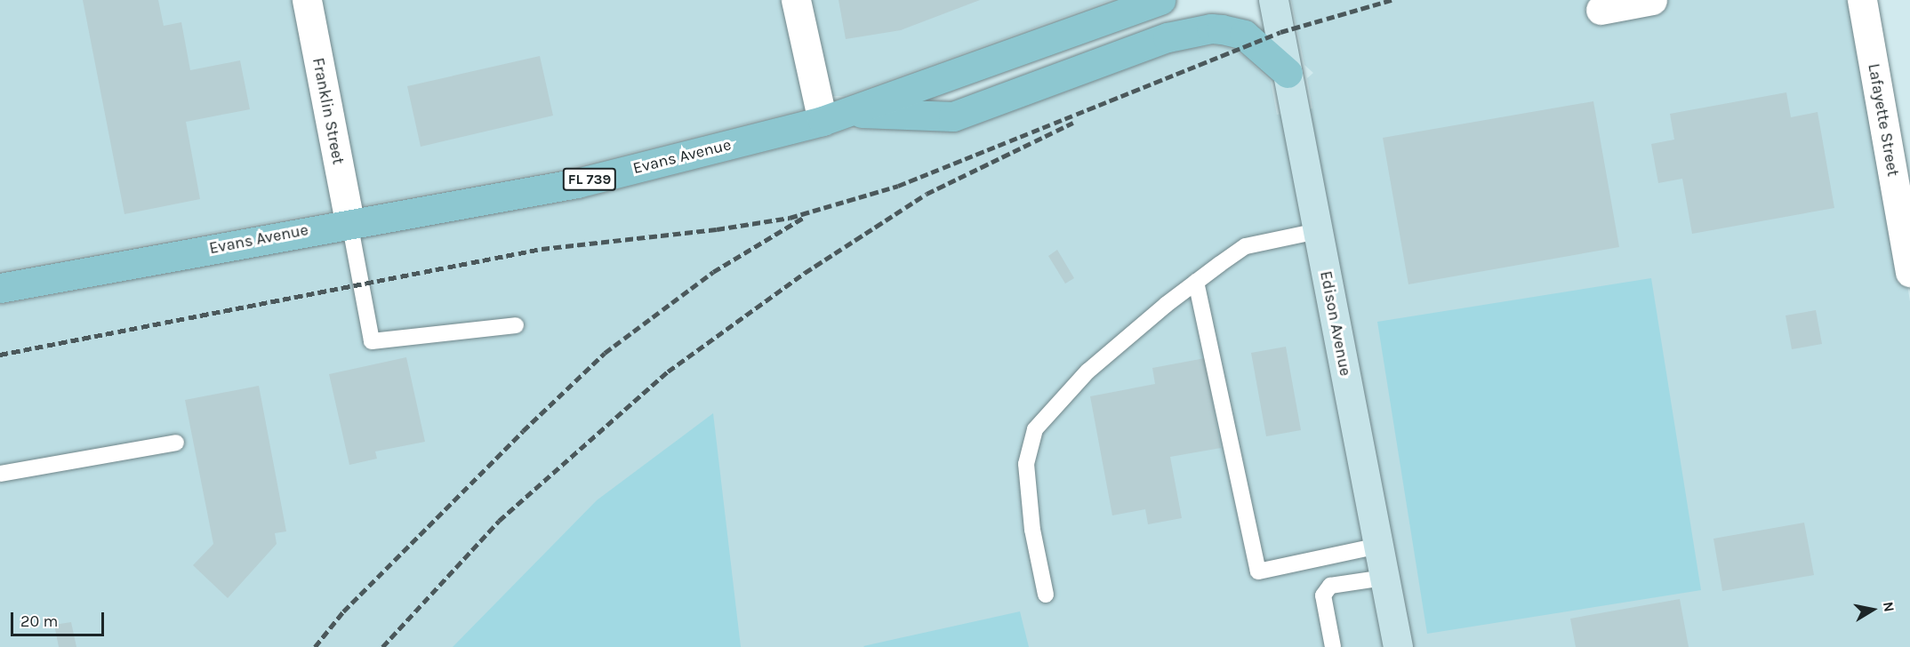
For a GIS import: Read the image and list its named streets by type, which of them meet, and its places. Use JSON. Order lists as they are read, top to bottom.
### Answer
{
  "streets": {
    "main road": ["Evans Avenue", "FL 739"],
    "street": ["Franklin Street", "Lafayette Street", "Edison Avenue"]
  },
  "crossings": [
    ["Franklin Street", "Evans Avenue"]
  ],
  "scale_bar": "20 m",
  "north": "right"
}
